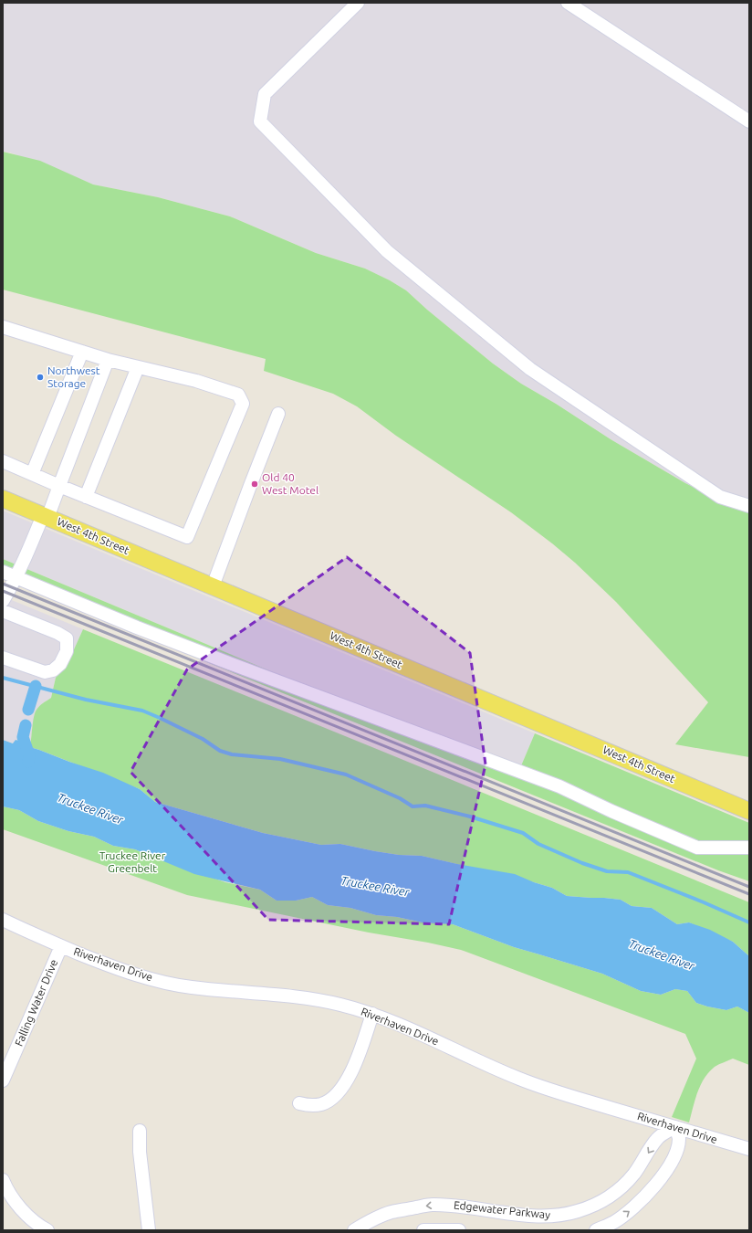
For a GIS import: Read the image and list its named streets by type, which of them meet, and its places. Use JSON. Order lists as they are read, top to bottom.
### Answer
{
  "streets": {
    "main road": ["West 4th Street"],
    "street": ["Riverhaven Drive", "Falling Water Drive", "Edgewater Parkway"]
  },
  "crossings": [
    ["Riverhaven Drive", "Falling Water Drive"],
    ["Riverhaven Drive", "Edgewater Parkway"]
  ],
  "one_way": ["Edgewater Parkway"],
  "water": ["Truckee River"],
  "parks": ["Truckee River Greenbelt"],
  "places": ["Northwest Storage", "Old 40 West Motel"]
}
